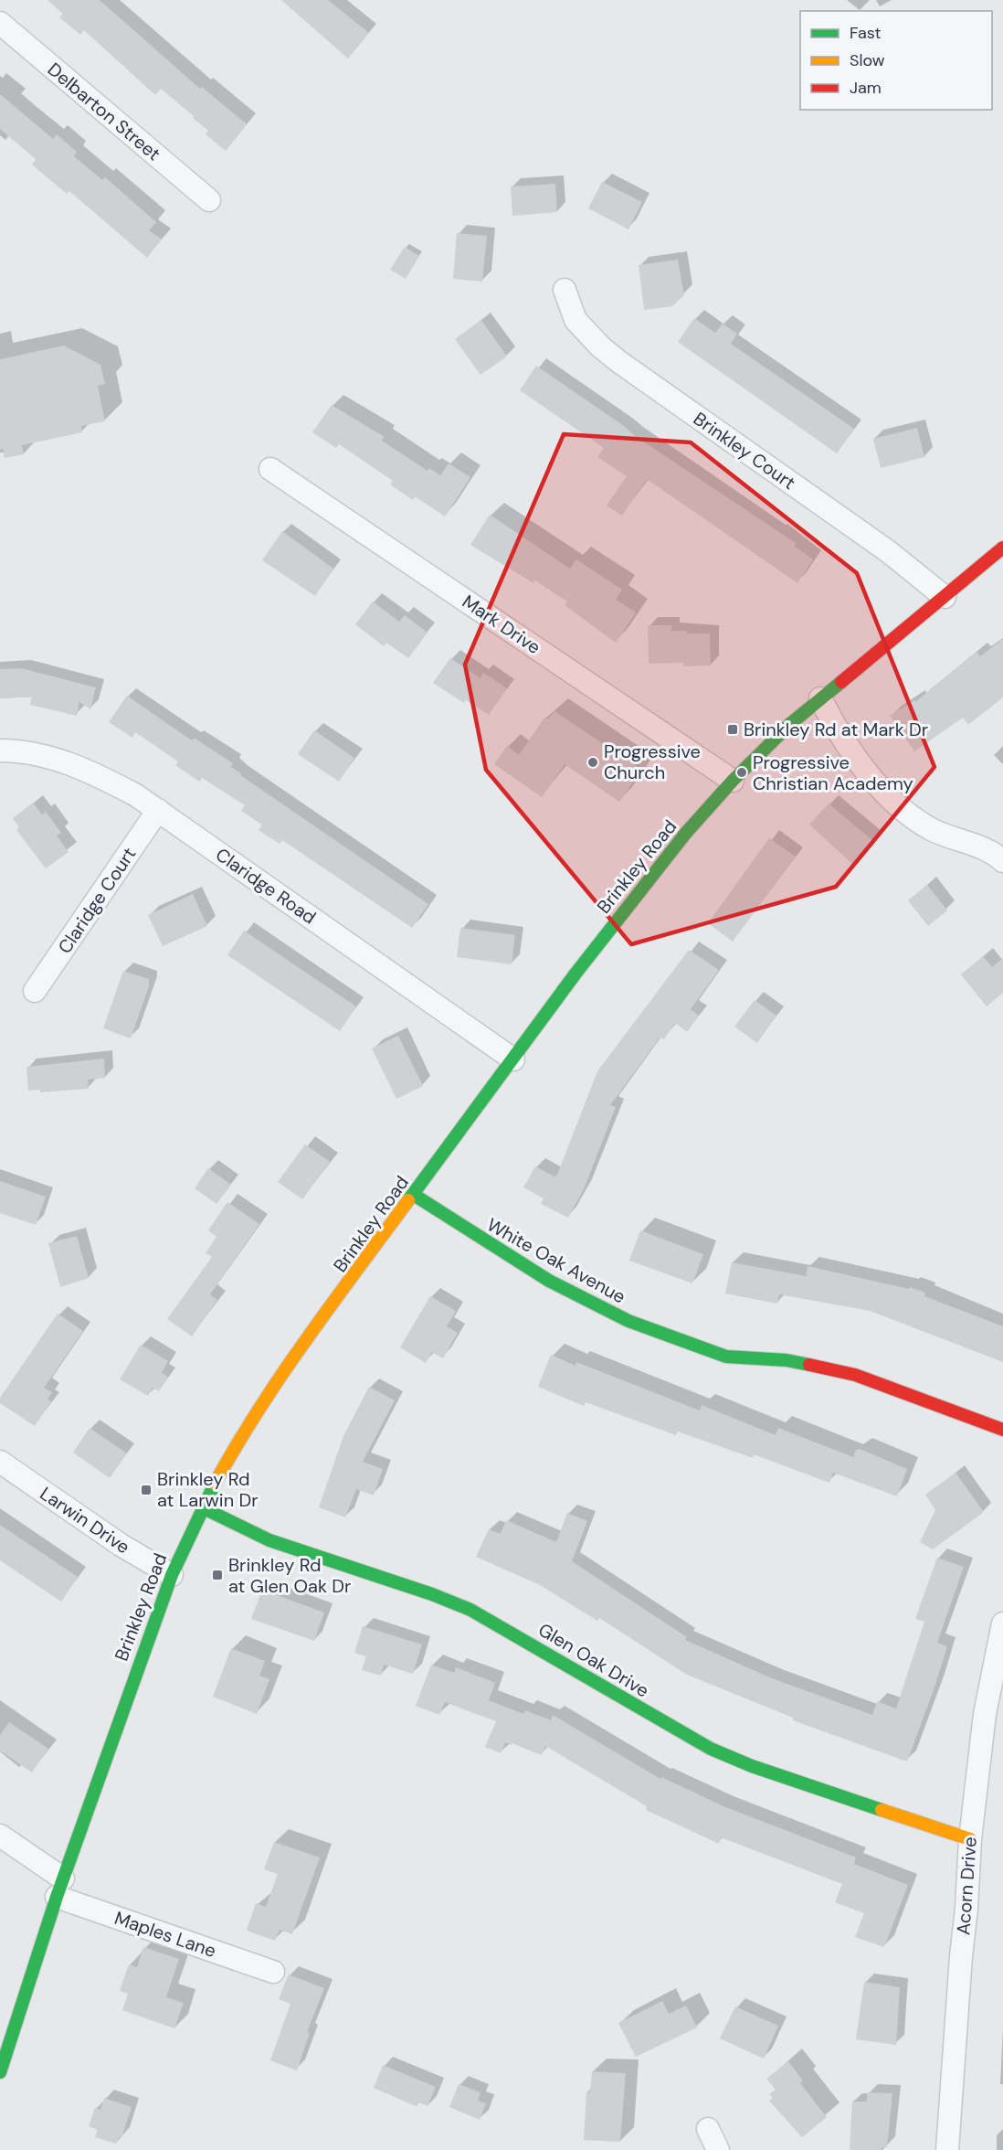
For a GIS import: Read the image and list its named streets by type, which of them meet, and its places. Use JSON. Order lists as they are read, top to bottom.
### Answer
{
  "streets": {
    "main road": ["Brinkley Road", "White Oak Avenue", "Glen Oak Drive"],
    "street": [
      "Delbarton Street",
      "Brinkley Court",
      "Mark Drive",
      "Claridge Road",
      "Claridge Court",
      "Larwin Drive",
      "Acorn Drive",
      "Maples Lane"
    ]
  },
  "crossings": [
    ["Brinkley Court", "Brinkley Road"],
    ["Mark Drive", "Brinkley Road"],
    ["Brinkley Road", "Claridge Road"],
    ["Brinkley Road", "White Oak Avenue"],
    ["Brinkley Road", "Larwin Drive"],
    ["Brinkley Road", "Glen Oak Drive"],
    ["Brinkley Road", "Maples Lane"],
    ["Claridge Road", "Claridge Court"],
    ["Glen Oak Drive", "Acorn Drive"]
  ],
  "places": {
    "transit": ["Brinkley Rd at Mark Dr", "Brinkley Rd at Larwin Dr", "Brinkley Rd at Glen Oak Dr"],
    "other": ["Progressive Church", "Progressive Christian Academy"]
  },
  "legend": ["Fast", "Slow", "Jam"]
}
